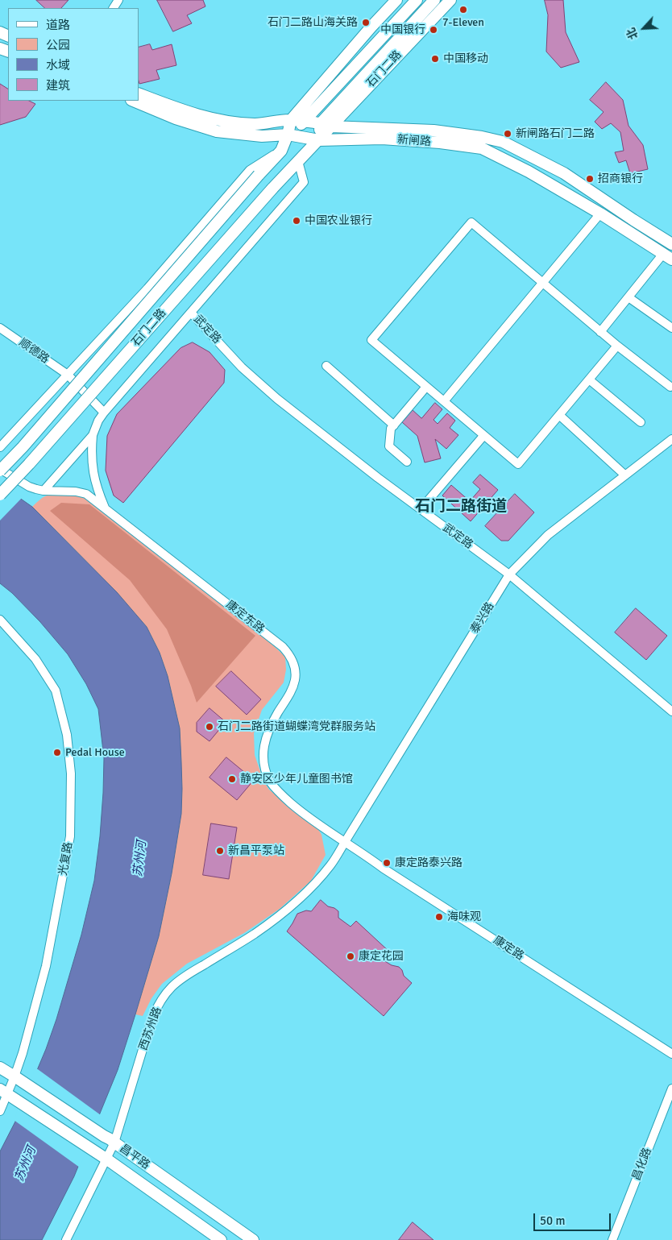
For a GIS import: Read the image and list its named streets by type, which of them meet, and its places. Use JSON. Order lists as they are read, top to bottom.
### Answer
{
  "streets": {
    "main road": ["石门二路", "新闸路", "昌平路"],
    "street": [
      "武定路",
      "顺德路",
      "康定东路",
      "泰兴路",
      "光复路",
      "康定路",
      "西苏州路",
      "昌化路"
    ]
  },
  "crossings": [
    ["石门二路", "新闸路"],
    ["石门二路", "武定路"],
    ["石门二路", "顺德路"],
    ["石门二路", "康定东路"],
    ["武定路", "泰兴路"],
    ["康定东路", "泰兴路"],
    ["康定东路", "康定路"],
    ["康定东路", "西苏州路"],
    ["泰兴路", "康定路"],
    ["泰兴路", "西苏州路"],
    ["光复路", "昌平路"],
    ["康定路", "西苏州路"],
    ["西苏州路", "昌平路"]
  ],
  "districts": ["石门二路街道"],
  "water": ["苏州河"],
  "places": [
    "7-Eleven",
    "石门二路山海关路",
    "中国银行",
    "中国移动",
    "新闸路石门二路",
    "招商银行",
    "中国农业银行",
    "石门二路街道蝴蝶湾党群服务站",
    "Pedal House",
    "静安区少年儿童图书馆",
    "新昌平泵站",
    "康定路泰兴路",
    "海味观",
    "康定花园"
  ],
  "legend": [
    "道路",
    "公园",
    "水域",
    "建筑"
  ],
  "scale_bar": "50 m",
  "north": "bottom left"
}
